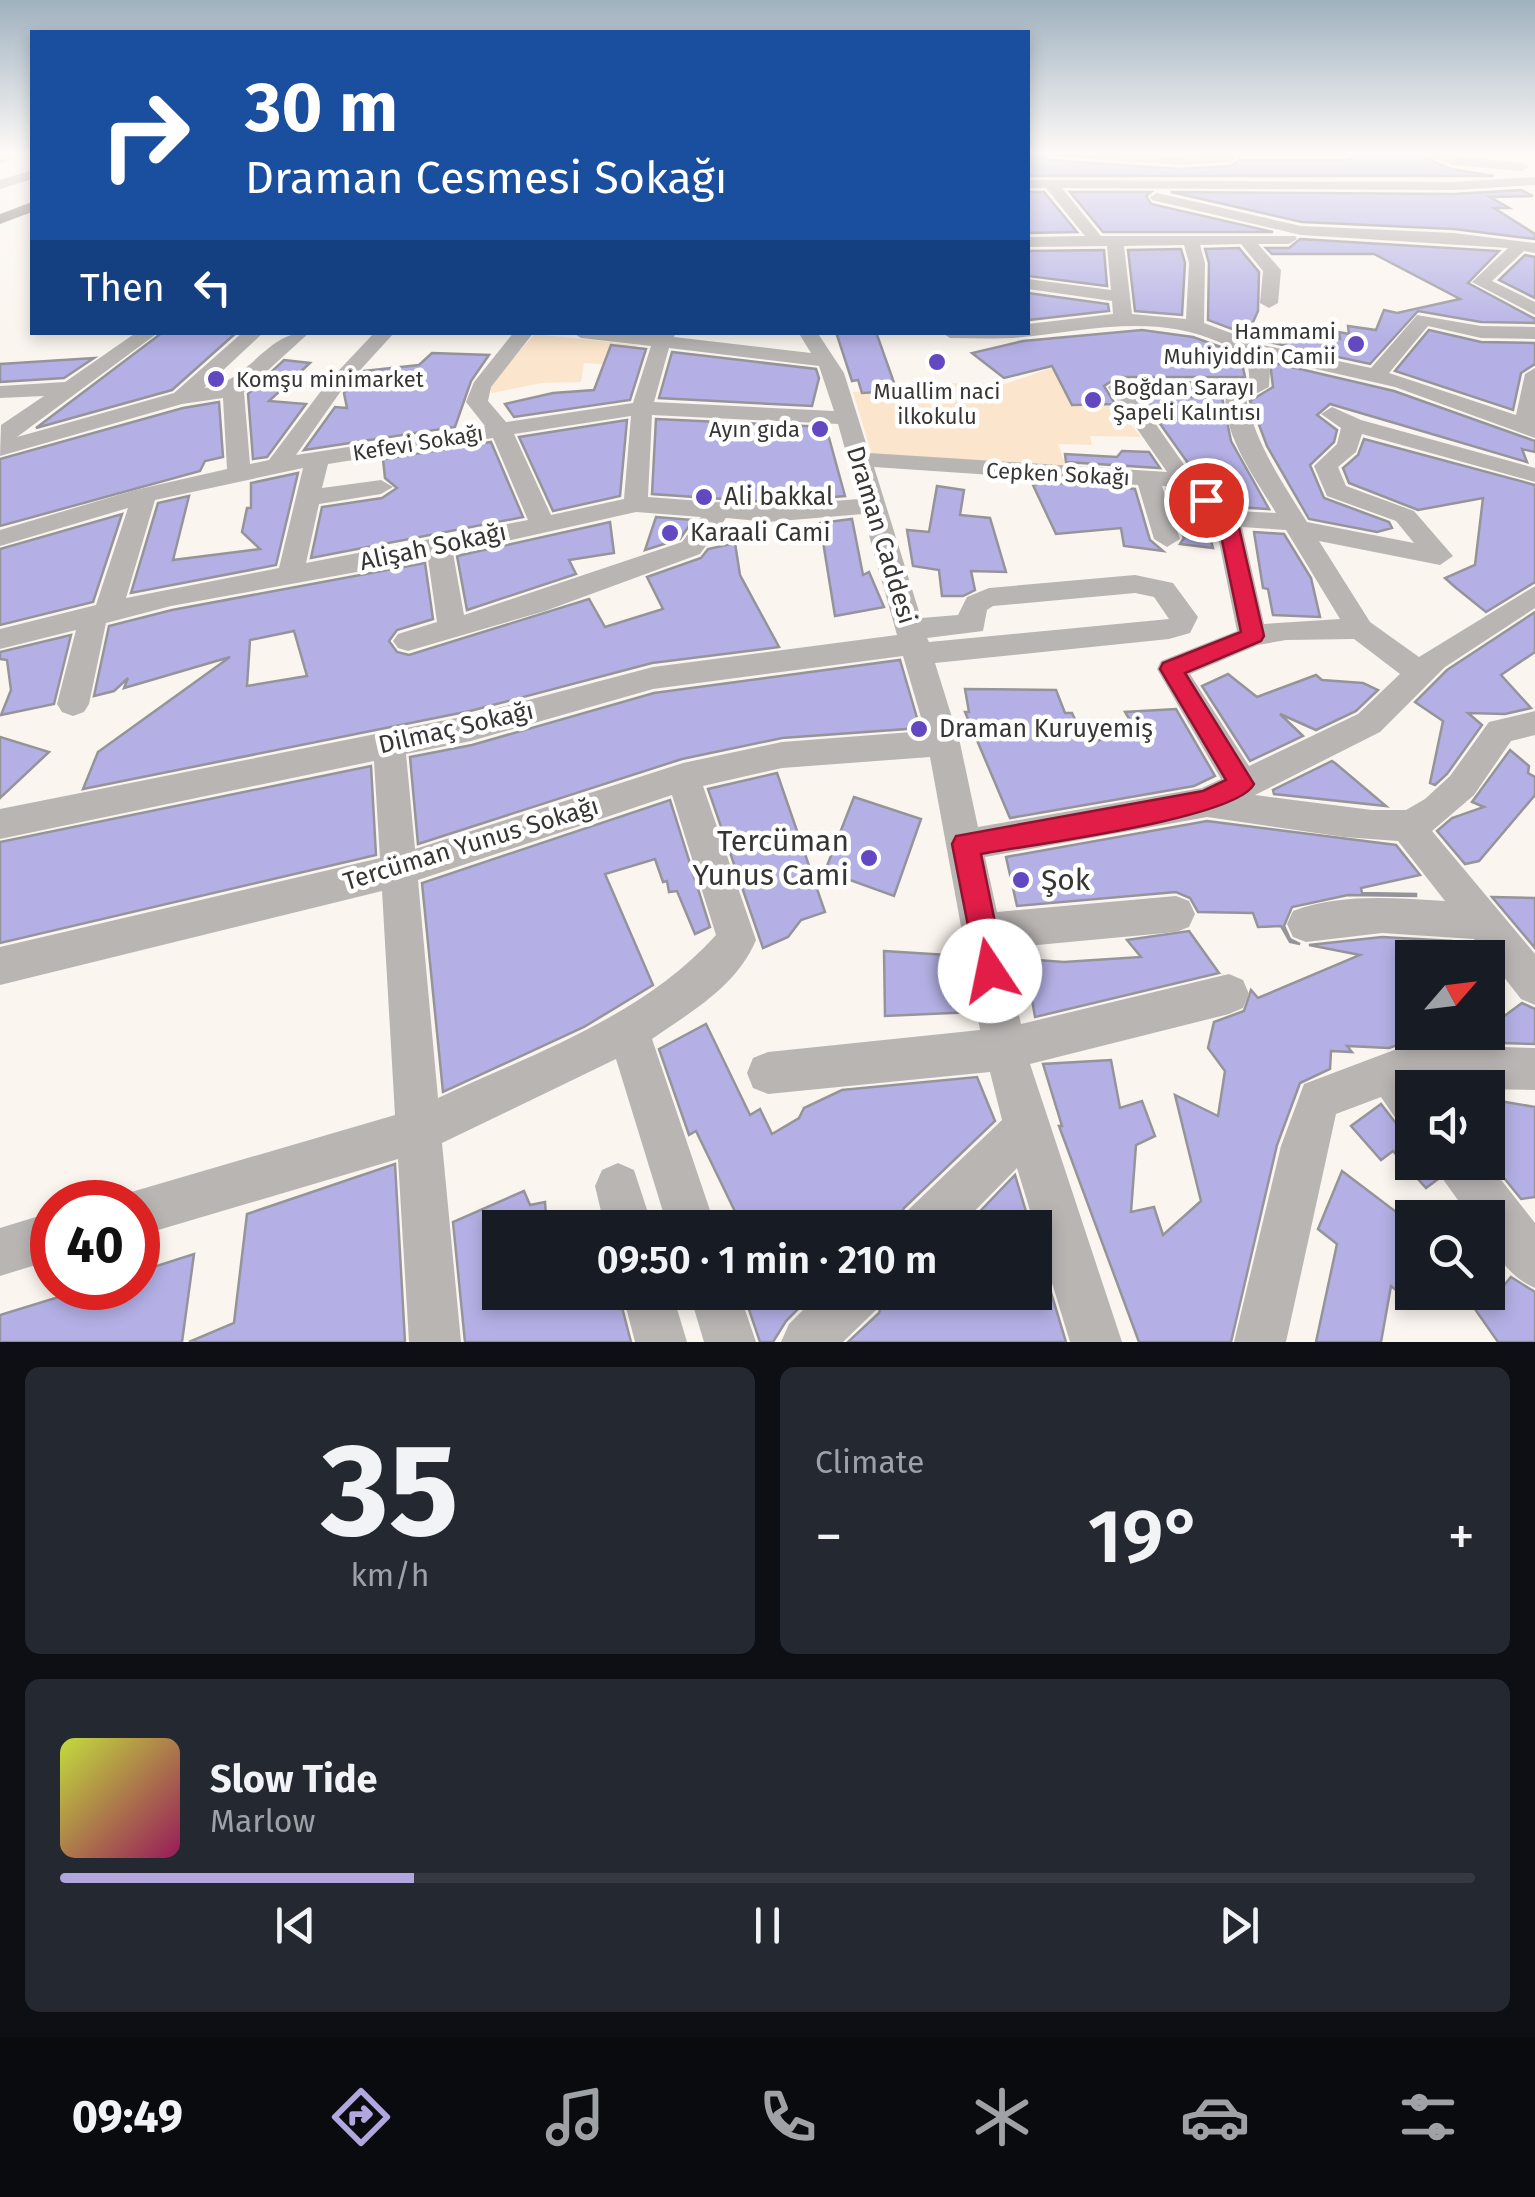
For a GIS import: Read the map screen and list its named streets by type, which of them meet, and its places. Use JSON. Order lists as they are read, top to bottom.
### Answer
{
  "streets": {
    "street": [
      "Kefevi Sokağı",
      "Cepken Sokağı",
      "Draman Caddesi",
      "Alişah Sokağı",
      "Dilmaç Sokağı",
      "Tercüman Yunus Sokağı"
    ]
  },
  "crossings": [
    ["Kefevi Sokağı", "Draman Caddesi"],
    ["Cepken Sokağı", "Draman Caddesi"],
    ["Draman Caddesi", "Alişah Sokağı"],
    ["Draman Caddesi", "Dilmaç Sokağı"],
    ["Draman Caddesi", "Tercüman Yunus Sokağı"]
  ],
  "places": [
    "Hammami Muhiyiddin Camii",
    "Muallim naci ilkokulu",
    "Komşu minimarket",
    "Boğdan Sarayı Şapeli Kalıntısı",
    "Ayın gıda",
    "Ali bakkal",
    "Karaali Cami",
    "Draman Kuruyemiş",
    "Tercüman Yunus Cami",
    "Şok"
  ],
  "north": "top right",
  "page": {
    "turn": ["30 m", "Draman Cesmesi Sokağı"],
    "then": "Then",
    "limit": "40",
    "trip": "09:50 · 1 min · 210 m",
    "tile": [
      ["35", "km/h"],
      "Climate"
    ],
    "heat": ["−", "19°", "+"],
    "song": ["Slow Tide", "Marlow"],
    "tabs": "09:49"
  }
}
